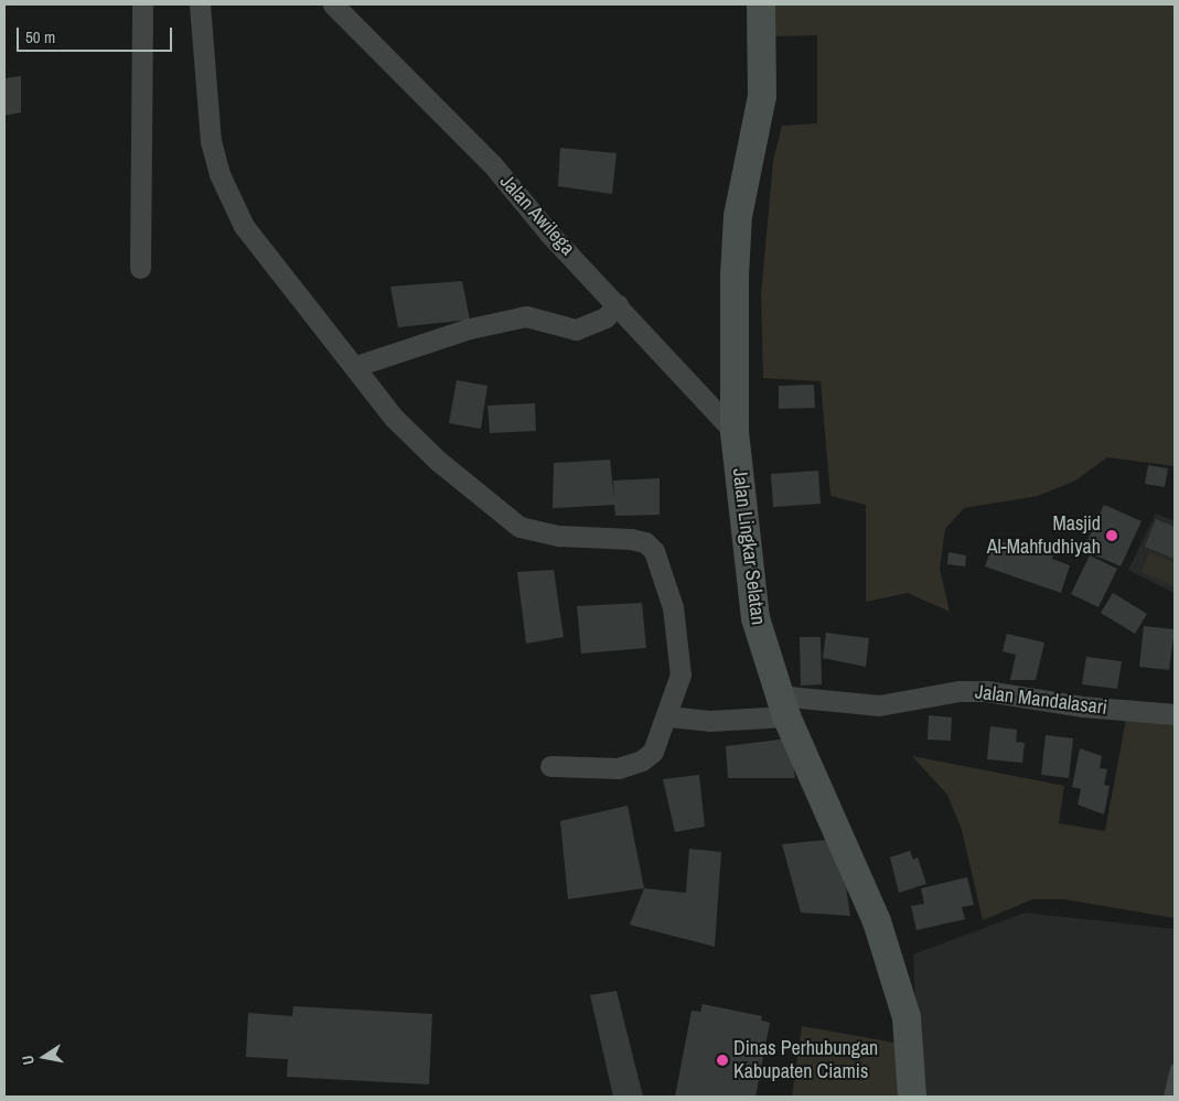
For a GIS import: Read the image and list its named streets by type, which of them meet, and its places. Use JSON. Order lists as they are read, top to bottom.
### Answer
{
  "streets": {
    "street": ["Jalan Awilega", "Jalan Lingkar Selatan", "Jalan Mandalasari"]
  },
  "crossings": [
    ["Jalan Awilega", "Jalan Lingkar Selatan"],
    ["Jalan Lingkar Selatan", "Jalan Mandalasari"]
  ],
  "places": ["Masjid Al-Mahfudhiyah", "Dinas Perhubungan Kabupaten Ciamis"],
  "scale_bar": "50 m",
  "north": "left"
}
